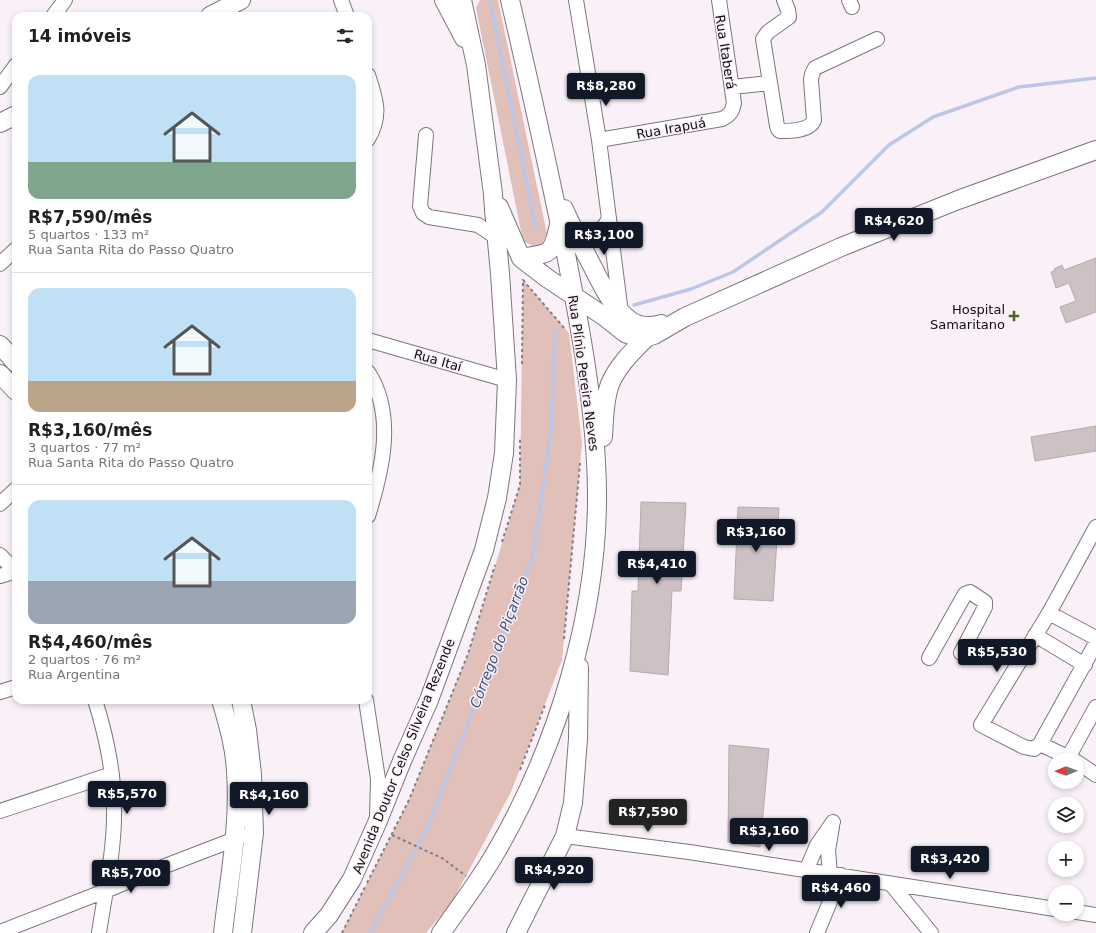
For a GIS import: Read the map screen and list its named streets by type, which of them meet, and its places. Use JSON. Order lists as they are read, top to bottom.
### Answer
{
  "streets": {
    "main road": ["Rua Plínio Pereira Neves", "Avenida Doutor Celso Silveira Rezende"],
    "street": ["Rua Itaberá", "Rua Irapuá", "Rua Itaí"]
  },
  "crossings": [
    ["Rua Itaberá", "Rua Irapuá"],
    ["Rua Itaí", "Avenida Doutor Celso Silveira Rezende"]
  ],
  "water": ["Córrego do Piçarrão"],
  "places": {
    "health": ["Hospital Samaritano"]
  },
  "north": "left",
  "page": {
    "heading": "14 imóveis",
    "list": [
      {
        "name": "R$7,590/mês",
        "note": "5 quartos · 133 m² · Rua Santa Rita do Passo Quatro"
      },
      {
        "name": "R$3,160/mês",
        "note": "3 quartos · 77 m² · Rua Santa Rita do Passo Quatro"
      },
      {
        "name": "R$4,460/mês",
        "note": "2 quartos · 76 m² · Rua Argentina"
      }
    ],
    "price": [
      "R$8,280",
      "R$4,620",
      "R$3,100",
      "R$3,160",
      "R$4,410",
      "R$5,530",
      "R$5,570",
      "R$4,160",
      "R$7,590",
      "R$3,160",
      "R$3,420",
      "R$4,920",
      "R$5,700",
      "R$4,460"
    ],
    "map_buttons": ["+", "−"]
  }
}
